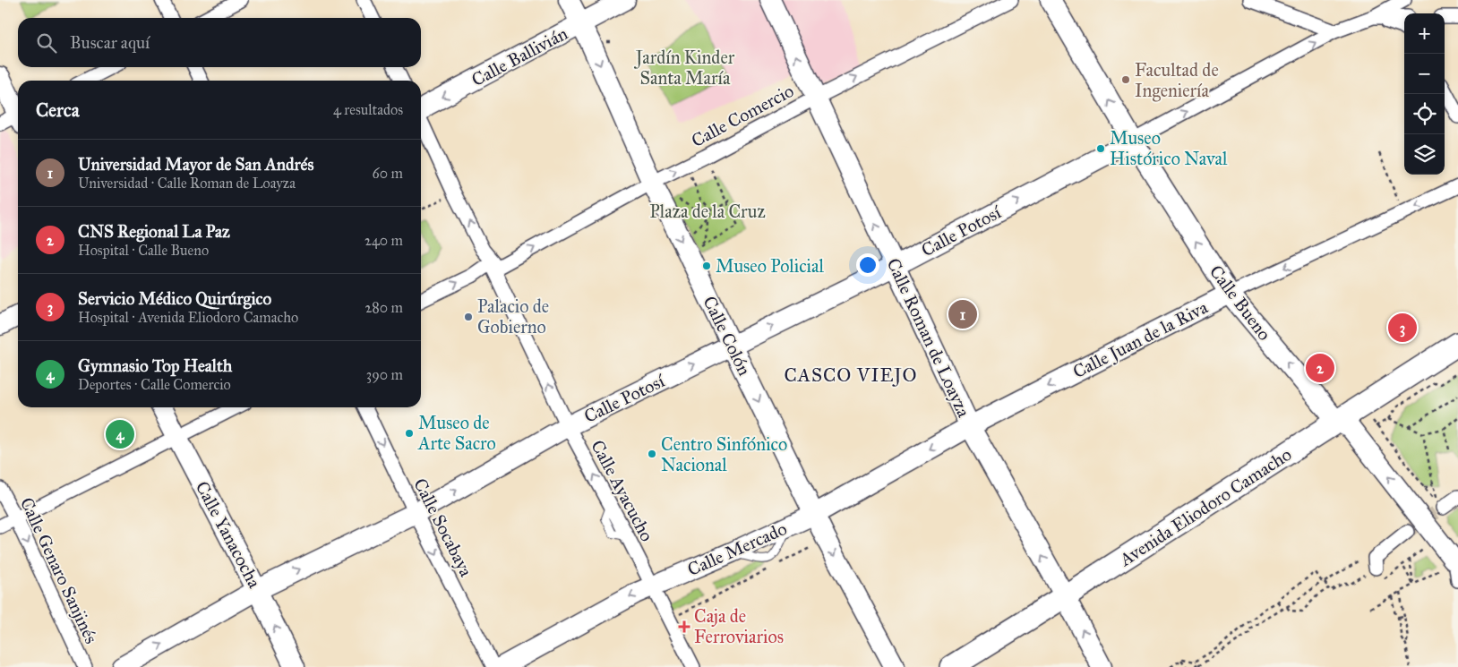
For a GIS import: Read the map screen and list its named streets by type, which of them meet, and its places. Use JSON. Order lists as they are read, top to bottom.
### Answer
{
  "streets": {
    "main road": [
      "Calle Ballivián",
      "Calle Potosí",
      "Calle Bueno",
      "Calle Colón",
      "Calle Roman de Loayza",
      "Calle Juan de la Riva",
      "Avenida Eliodoro Camacho",
      "Calle Yanacocha",
      "Calle Mercado"
    ],
    "street": [
      "Calle Comercio",
      "Calle Ayacucho",
      "Calle Socabaya",
      "Calle Genaro Sanjinés"
    ]
  },
  "crossings": [
    ["Calle Ballivián", "Calle Colón"],
    ["Calle Comercio", "Calle Colón"],
    ["Calle Comercio", "Calle Roman de Loayza"],
    ["Calle Comercio", "Calle Ayacucho"],
    ["Calle Potosí", "Calle Bueno"],
    ["Calle Potosí", "Calle Colón"],
    ["Calle Potosí", "Calle Roman de Loayza"],
    ["Calle Potosí", "Calle Ayacucho"],
    ["Calle Potosí", "Calle Socabaya"],
    ["Calle Potosí", "Calle Yanacocha"],
    ["Calle Bueno", "Calle Juan de la Riva"],
    ["Calle Bueno", "Avenida Eliodoro Camacho"],
    ["Calle Colón", "Calle Mercado"],
    ["Calle Roman de Loayza", "Calle Juan de la Riva"],
    ["Calle Roman de Loayza", "Avenida Eliodoro Camacho"],
    ["Calle Roman de Loayza", "Calle Mercado"],
    ["Calle Juan de la Riva", "Calle Mercado"],
    ["Calle Ayacucho", "Calle Mercado"]
  ],
  "one_way": [
    "Calle Ballivián",
    "Calle Comercio",
    "Calle Potosí",
    "Calle Bueno",
    "Calle Colón",
    "Calle Roman de Loayza",
    "Calle Juan de la Riva",
    "Calle Ayacucho",
    "Calle Socabaya",
    "Calle Mercado",
    "Calle Genaro Sanjinés"
  ],
  "districts": ["CASCO VIEJO"],
  "parks": ["Jardín Kinder Santa María", "Plaza de la Cruz"],
  "places": {
    "other": [
      "Facultad de Ingeniería",
      "Museo Histórico Naval",
      "Museo Policial",
      "Palacio de Gobierno",
      "Museo de Arte Sacro",
      "Centro Sinfónico Nacional"
    ],
    "health": ["Caja de Ferroviarios"]
  },
  "page": {
    "map_buttons": ["+", "−"],
    "search": "Buscar aquí",
    "heading": ["Cerca", "4 resultados"],
    "list": [
      {
        "mark": "1",
        "name": "Universidad Mayor de San Andrés",
        "note": "Universidad · Calle Roman de Loayza",
        "value": "60 m"
      },
      {
        "mark": "2",
        "name": "CNS Regional La Paz",
        "note": "Hospital · Calle Bueno",
        "value": "240 m"
      },
      {
        "mark": "3",
        "name": "Servicio Médico Quirúrgico",
        "note": "Hospital · Avenida Eliodoro Camacho",
        "value": "280 m"
      },
      {
        "mark": "4",
        "name": "Gymnasio Top Health",
        "note": "Deportes · Calle Comercio",
        "value": "390 m"
      }
    ],
    "pins": [
      "1",
      "3",
      "2",
      "4"
    ]
  }
}
